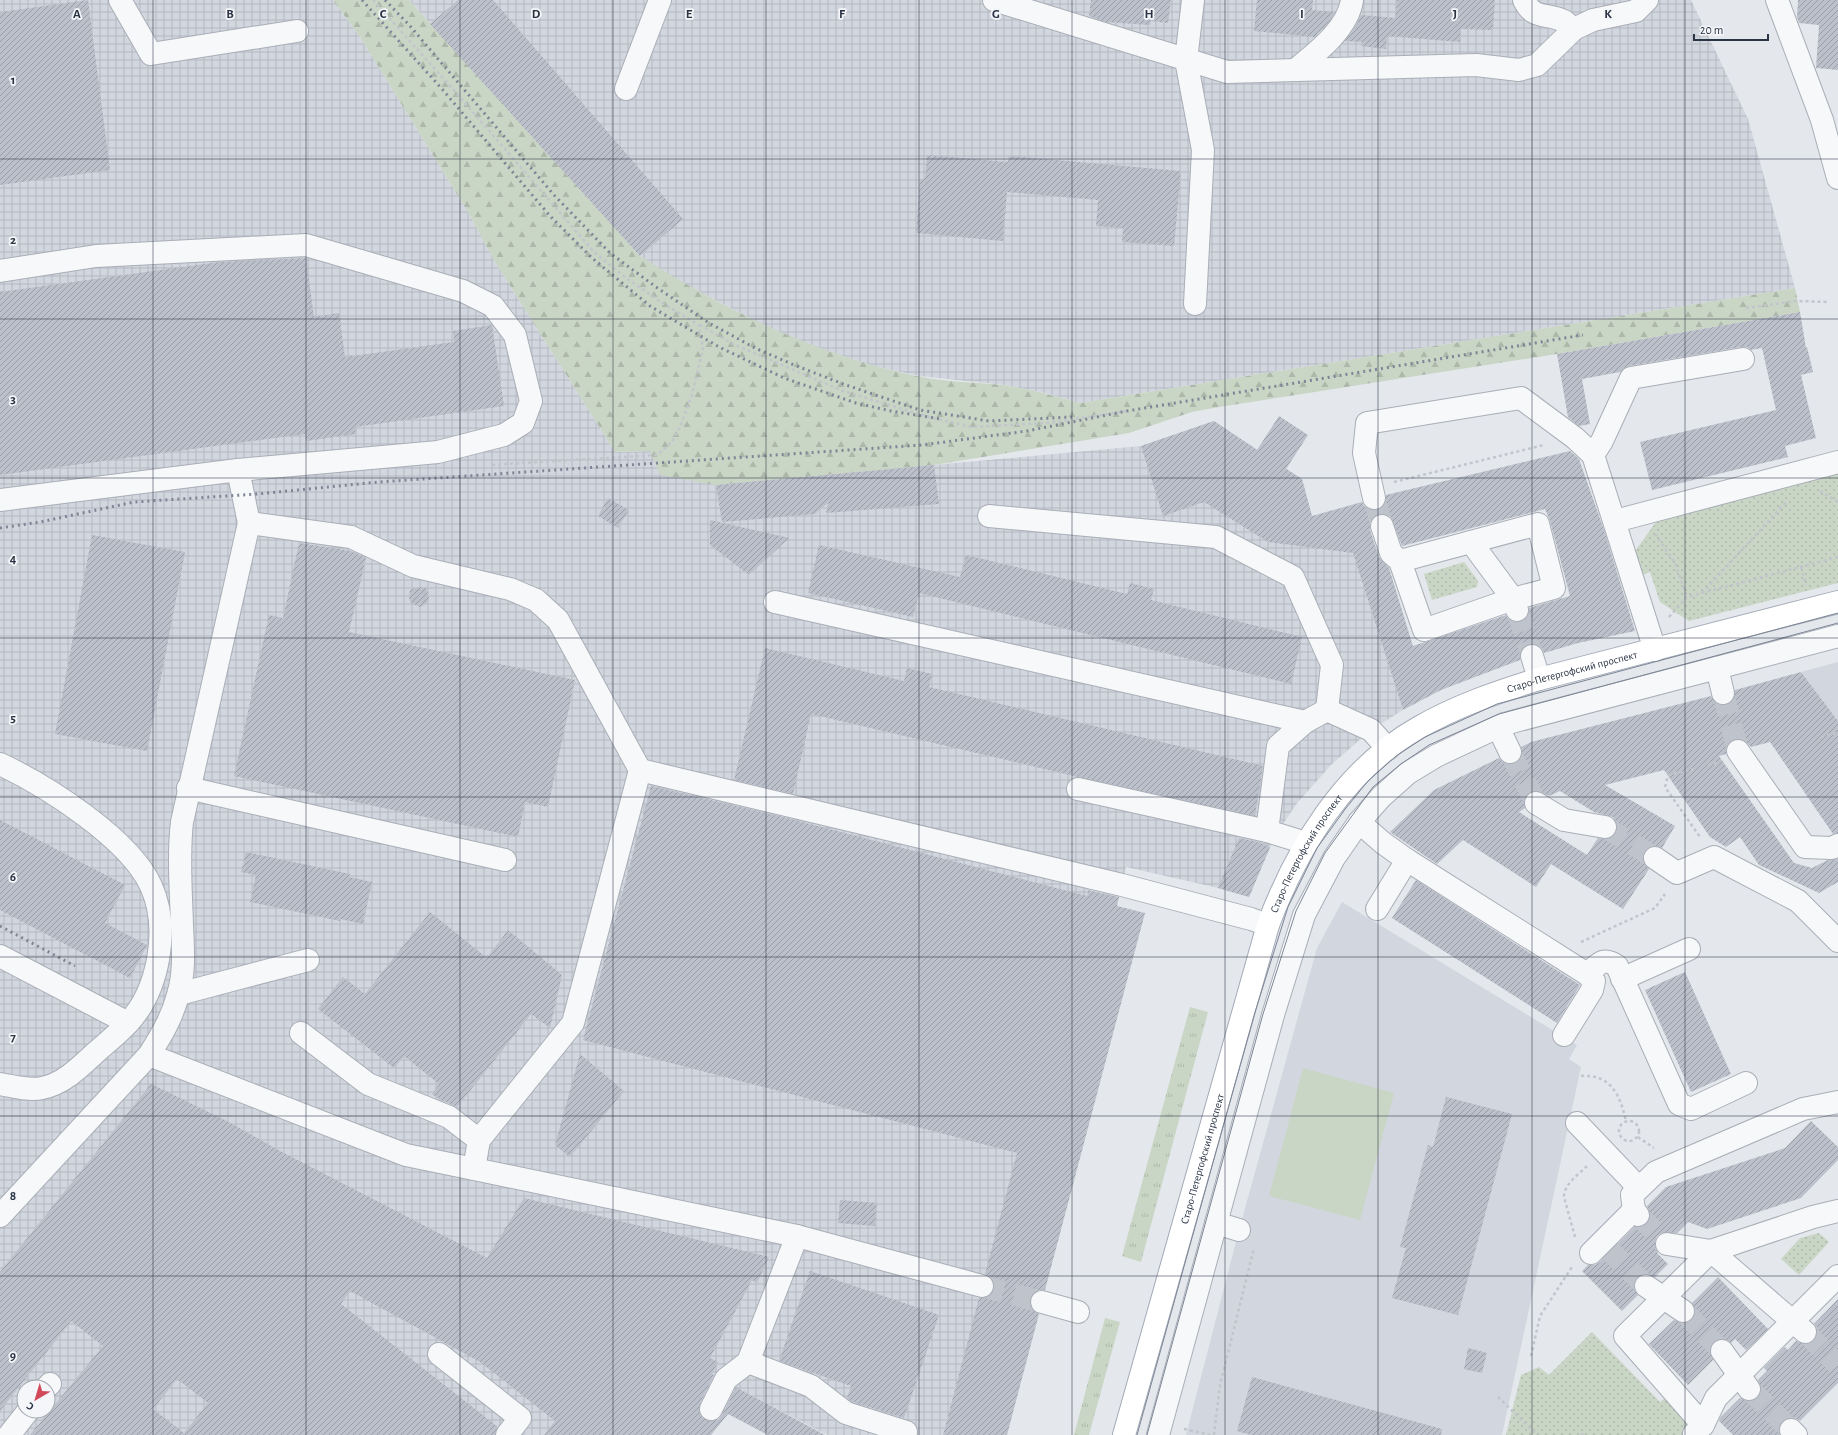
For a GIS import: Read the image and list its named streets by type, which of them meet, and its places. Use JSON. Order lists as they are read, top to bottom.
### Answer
{
  "streets": {
    "main road": ["Старо-Петергофский проспект"]
  },
  "scale_bar": "20 m",
  "north": "bottom left",
  "grid": {
    "columns": [
      "A",
      "B",
      "C",
      "D",
      "E",
      "F",
      "G",
      "H",
      "I",
      "J",
      "K"
    ],
    "rows": [
      "1",
      "2",
      "3",
      "4",
      "5",
      "6",
      "7",
      "8",
      "9"
    ]
  }
}
